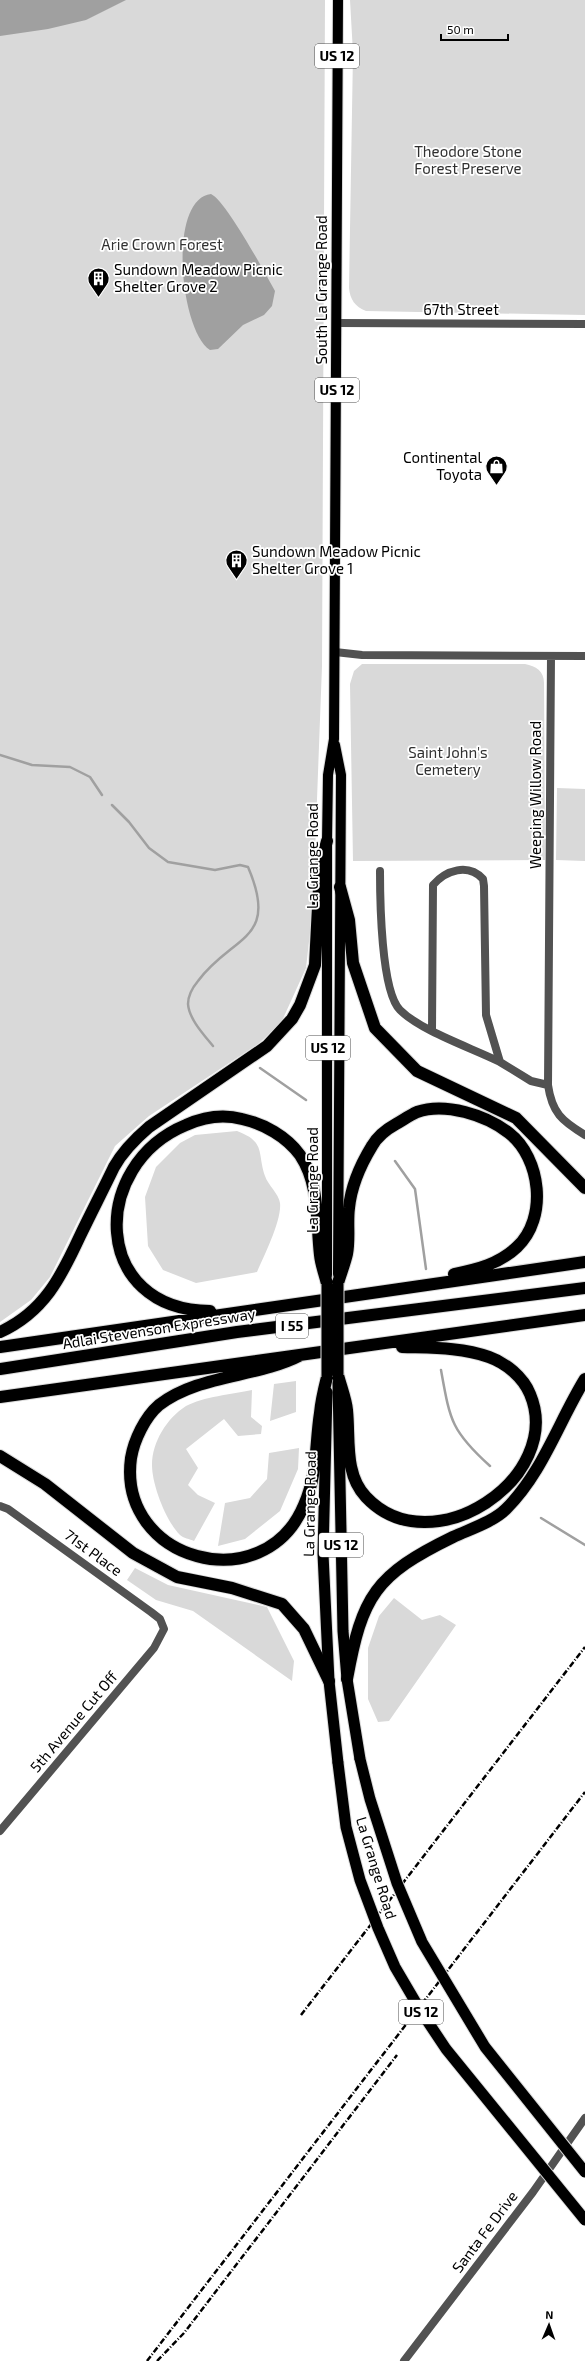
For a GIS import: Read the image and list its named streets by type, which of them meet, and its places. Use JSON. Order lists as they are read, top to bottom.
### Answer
{
  "streets": {
    "highway": [
      "US 12",
      "La Grange Road",
      "I 55",
      "Adlai Stevenson Expressway"
    ],
    "main road": ["South La Grange Road"],
    "street": [
      "67th Street",
      "Weeping Willow Road",
      "71st Place",
      "5th Avenue Cut Off",
      "Santa Fe Drive"
    ]
  },
  "crossings": [
    ["South La Grange Road", "67th Street"],
    ["South La Grange Road", "La Grange Road"],
    ["71st Place", "5th Avenue Cut Off"]
  ],
  "parks": ["Theodore Stone Forest Preserve", "Arie Crown Forest", "Saint John's Cemetery"],
  "places": {
    "building": ["Sundown Meadow Picnic Shelter Grove 2", "Sundown Meadow Picnic Shelter Grove 1"],
    "shop": ["Continental Toyota"]
  },
  "scale_bar": "50 m",
  "north": "top"
}
